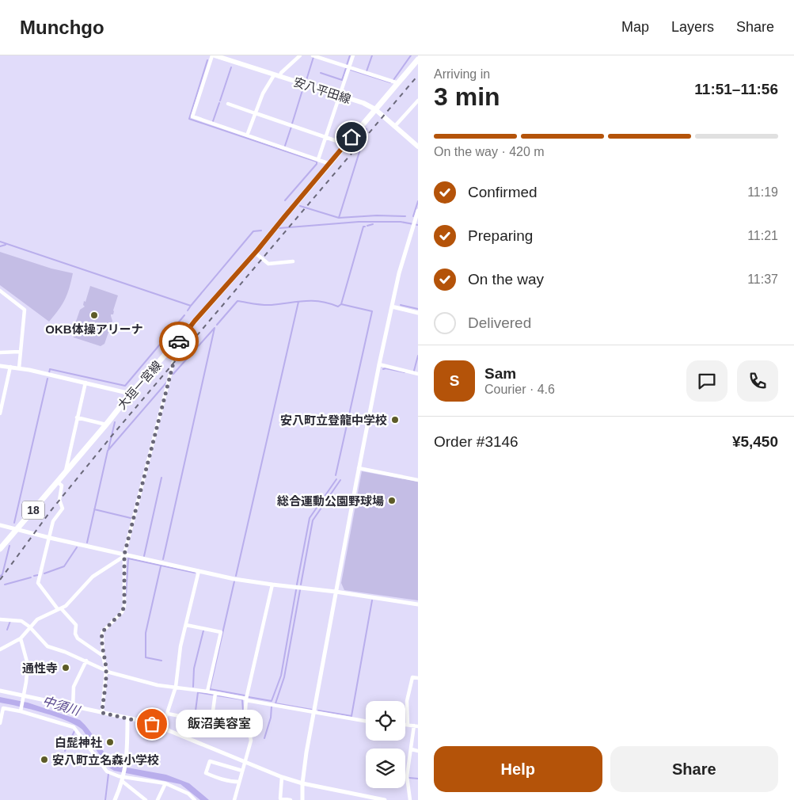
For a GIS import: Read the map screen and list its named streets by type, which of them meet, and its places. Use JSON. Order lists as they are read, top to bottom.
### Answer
{
  "streets": {
    "main road": ["安八平田線", "大垣一宮線", "18"]
  },
  "crossings": [
    ["安八平田線", "大垣一宮線"]
  ],
  "water": ["中須川"],
  "places": [
    "OKB体操アリーナ",
    "安八町立登龍中学校",
    "総合運動公園野球場",
    "通性寺",
    "飯沼美容室",
    "白髭神社",
    "安八町立名森小学校"
  ],
  "page": {
    "header": "Munchgo",
    "nav": ["Map", "Layers", "Share"],
    "heading": ["3 min", "Arriving in", "11:51–11:56"],
    "panel": [
      "Sam",
      "Courier · 4.6",
      "Order #3146",
      "¥5,450"
    ],
    "bar": "On the way · 420 m",
    "list": [
      ["Confirmed", "11:19"],
      ["Preparing", "11:21"],
      ["On the way", "11:37"],
      "Delivered"
    ],
    "round": "S",
    "bubble": "飯沼美容室",
    "buttons": ["Help", "Share"]
  }
}
